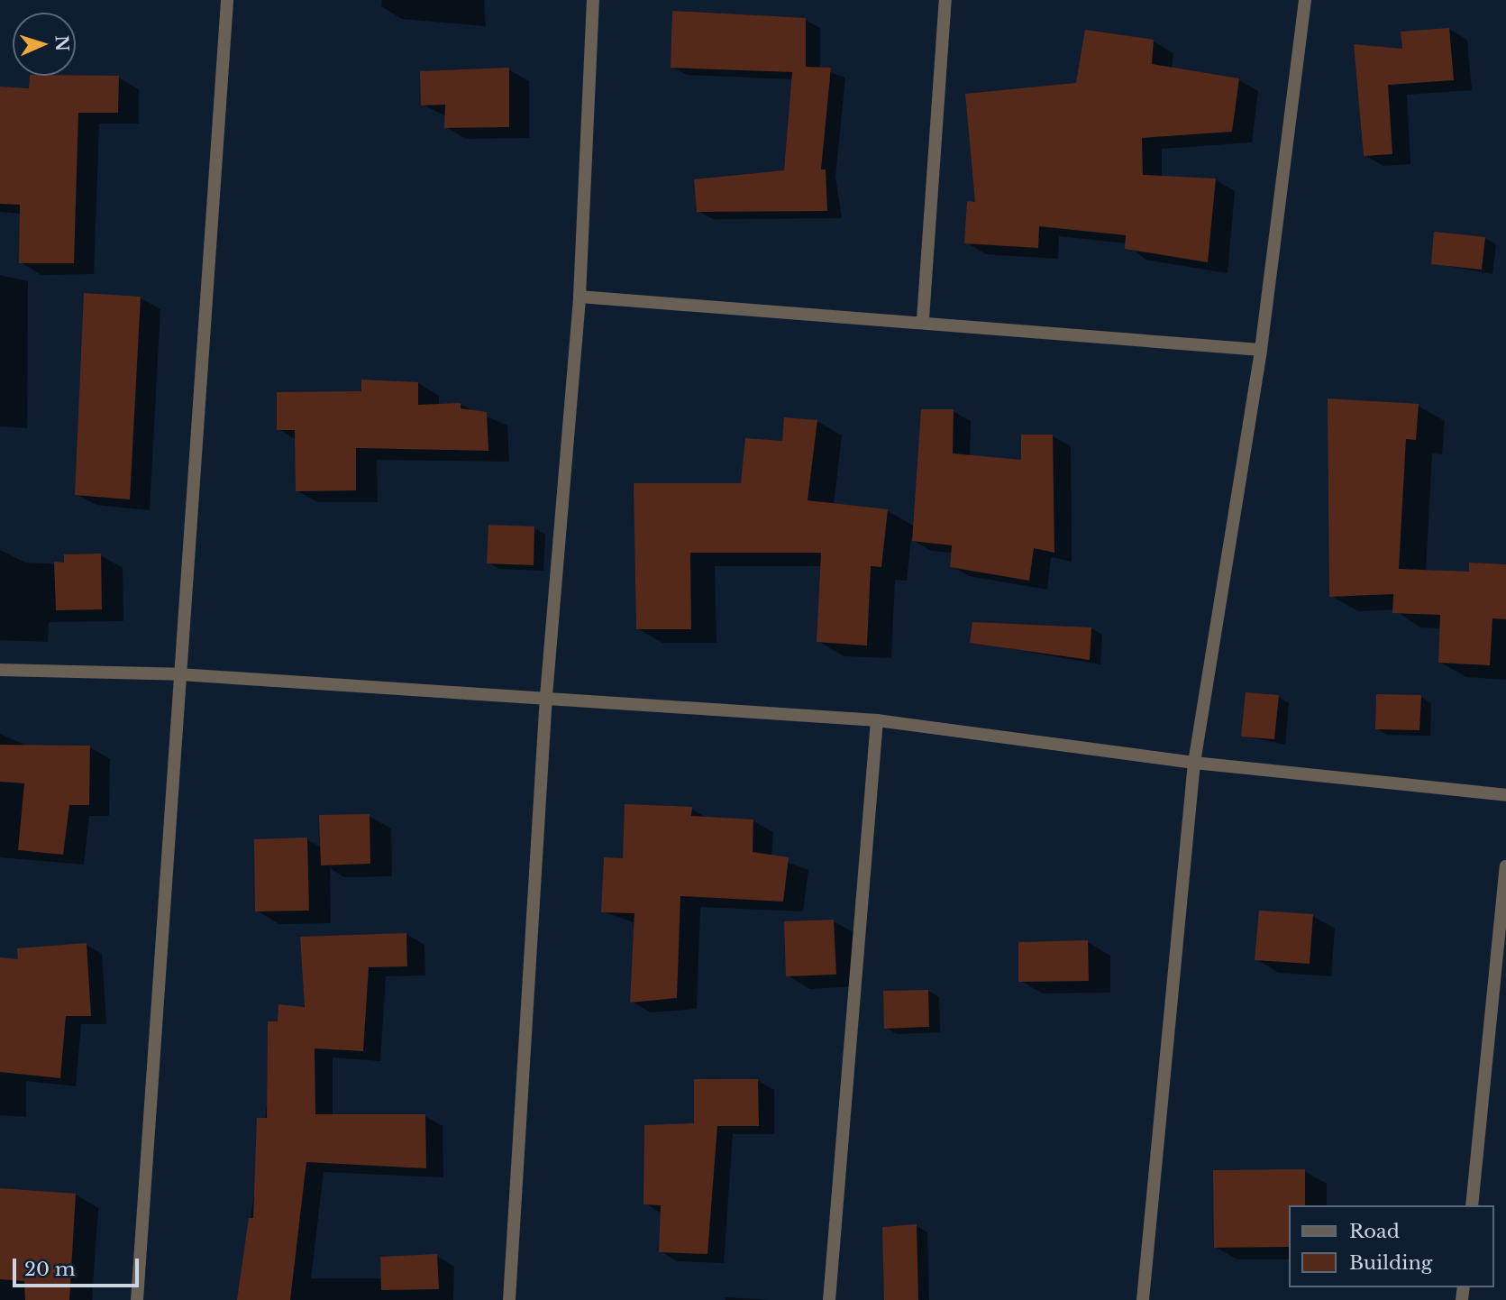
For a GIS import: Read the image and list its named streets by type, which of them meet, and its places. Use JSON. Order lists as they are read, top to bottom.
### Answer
{
  "legend": ["Road", "Building"],
  "scale_bar": "20 m",
  "north": "right"
}
